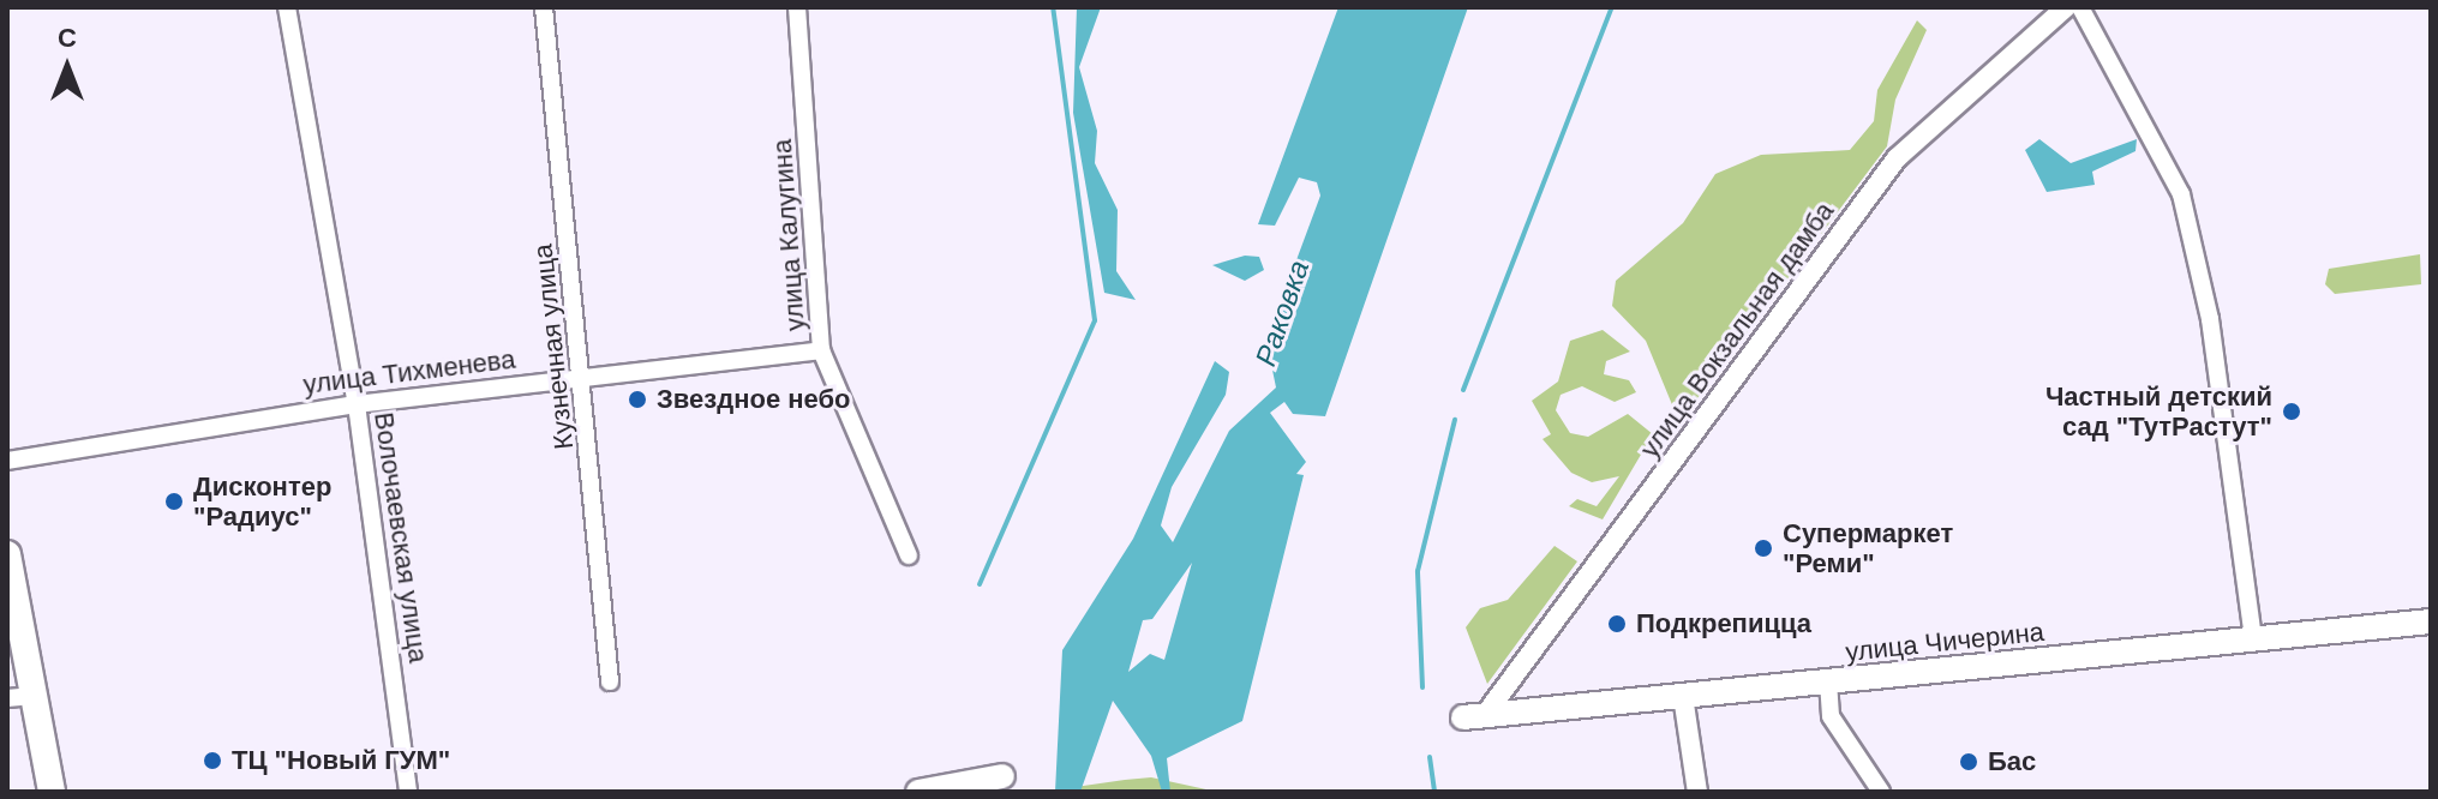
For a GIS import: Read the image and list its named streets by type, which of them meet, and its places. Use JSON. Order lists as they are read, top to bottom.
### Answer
{
  "streets": {
    "main road": ["улица Чичерина"],
    "street": [
      "улица Калугина",
      "улица Вокзальная дамба",
      "Кузнечная улица",
      "улица Тихменева",
      "Волочаевская улица"
    ]
  },
  "crossings": [
    ["улица Калугина", "улица Тихменева"],
    ["улица Вокзальная дамба", "улица Чичерина"],
    ["Кузнечная улица", "улица Тихменева"],
    ["улица Тихменева", "Волочаевская улица"]
  ],
  "water": ["Раковка"],
  "places": [
    "Звездное небо",
    "Частный детский сад \"ТутРастут\"",
    "Дисконтер \"Радиус\"",
    "Супермаркет \"Реми\"",
    "Подкрепицца",
    "ТЦ \"Новый ГУМ\"",
    "Бас"
  ],
  "north": "top"
}
